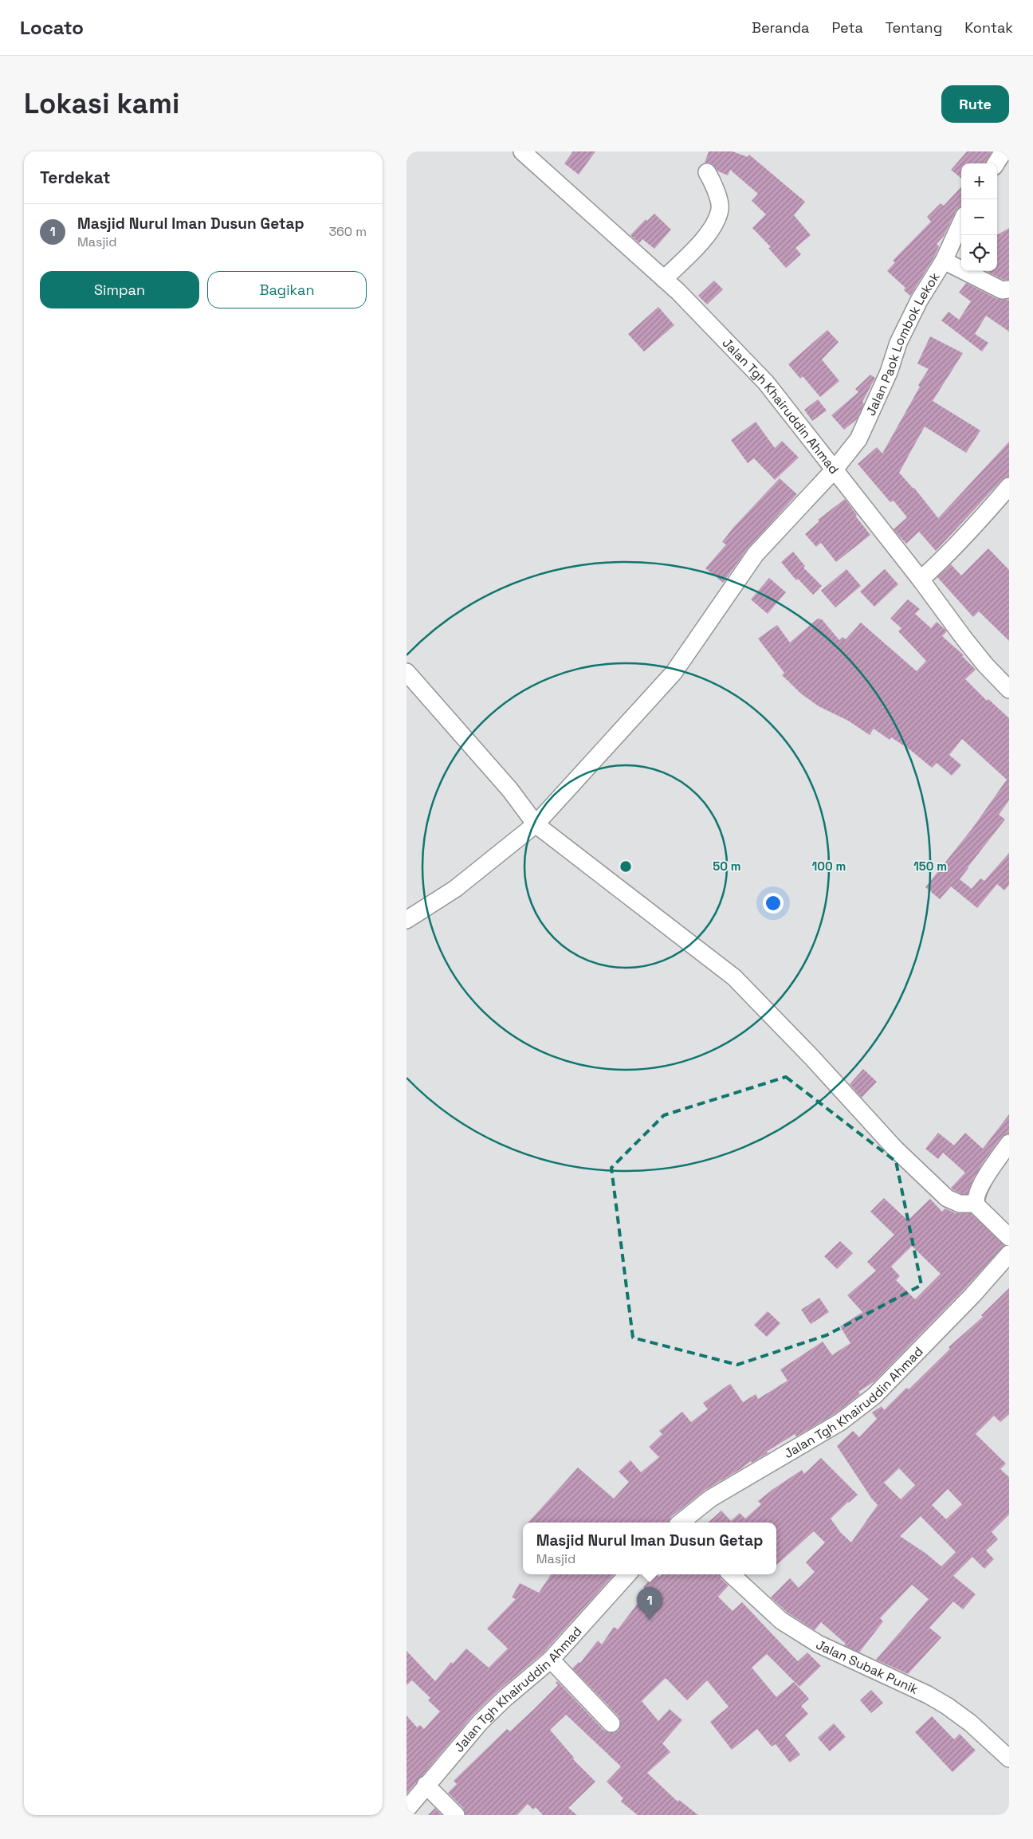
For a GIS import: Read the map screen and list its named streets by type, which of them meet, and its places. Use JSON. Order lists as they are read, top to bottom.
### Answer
{
  "streets": {
    "street": ["Jalan Paok Lombok Lekok", "Jalan Tgh Khairuddin Ahmad", "Jalan Subak Punik"]
  },
  "crossings": [
    ["Jalan Paok Lombok Lekok", "Jalan Tgh Khairuddin Ahmad"]
  ],
  "page": {
    "header": "Locato",
    "nav": [
      "Beranda",
      "Peta",
      "Tentang",
      "Kontak"
    ],
    "buttons": [
      "Rute",
      ["Simpan", "Bagikan"]
    ],
    "title": "Lokasi kami",
    "heading": "Terdekat",
    "map_buttons": ["+", "−"],
    "list": [
      {
        "mark": "1",
        "name": "Masjid Nurul Iman Dusun Getap",
        "note": "Masjid",
        "value": "360 m"
      }
    ],
    "popup": ["Masjid Nurul Iman Dusun Getap", "Masjid"],
    "pins": "1"
  },
  "rings": ["50 m", "100 m", "150 m"]
}
